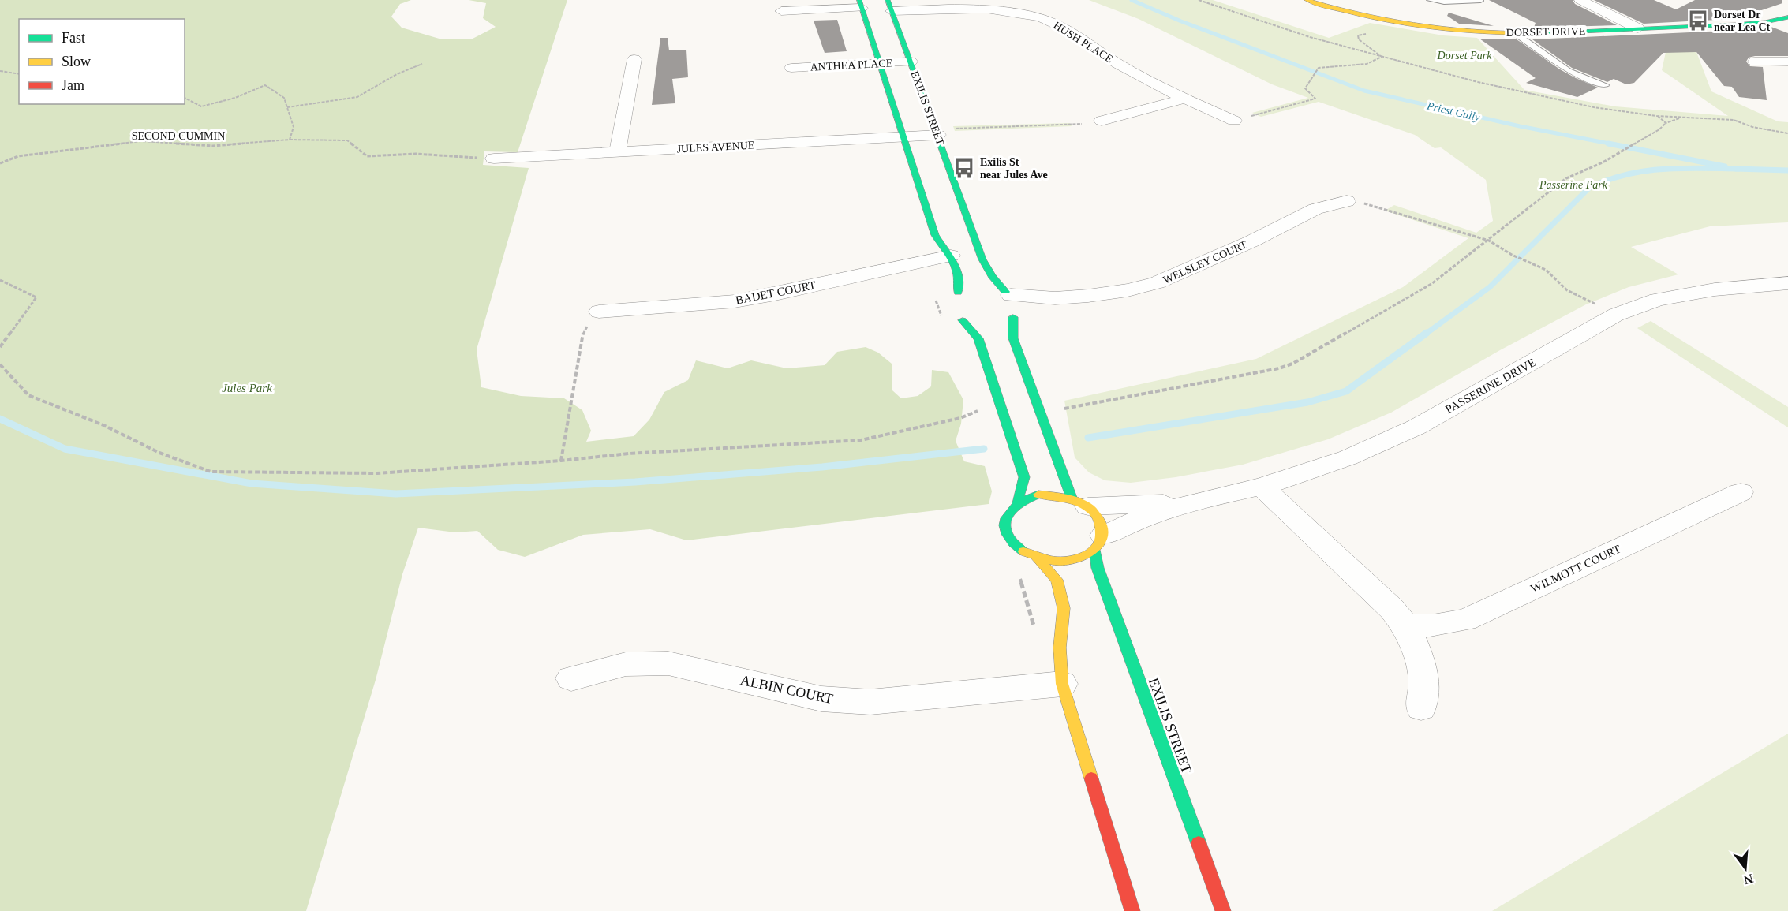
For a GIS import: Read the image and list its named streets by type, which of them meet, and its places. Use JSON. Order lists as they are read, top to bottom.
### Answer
{
  "streets": {
    "street": [
      "DORSET DRIVE",
      "HUSH PLACE",
      "ANTHEA PLACE",
      "EXILIS STREET",
      "JULES AVENUE",
      "WELSLEY COURT",
      "BADET COURT",
      "PASSERINE DRIVE",
      "WILMOTT COURT",
      "ALBIN COURT"
    ],
    "path": ["SECOND CUMMIN"]
  },
  "crossings": [
    ["HUSH PLACE", "EXILIS STREET"],
    ["ANTHEA PLACE", "EXILIS STREET"],
    ["EXILIS STREET", "JULES AVENUE"],
    ["EXILIS STREET", "WELSLEY COURT"],
    ["EXILIS STREET", "PASSERINE DRIVE"],
    ["SECOND CUMMIN", "JULES AVENUE"]
  ],
  "water": ["Priest Gully"],
  "parks": ["Dorset Park", "Passerine Park", "Jules Park"],
  "places": {
    "bus stop": ["Dorset Dr near Lea Ct", "Exilis St near Jules Ave"]
  },
  "legend": ["Fast", "Slow", "Jam"],
  "north": "bottom"
}
